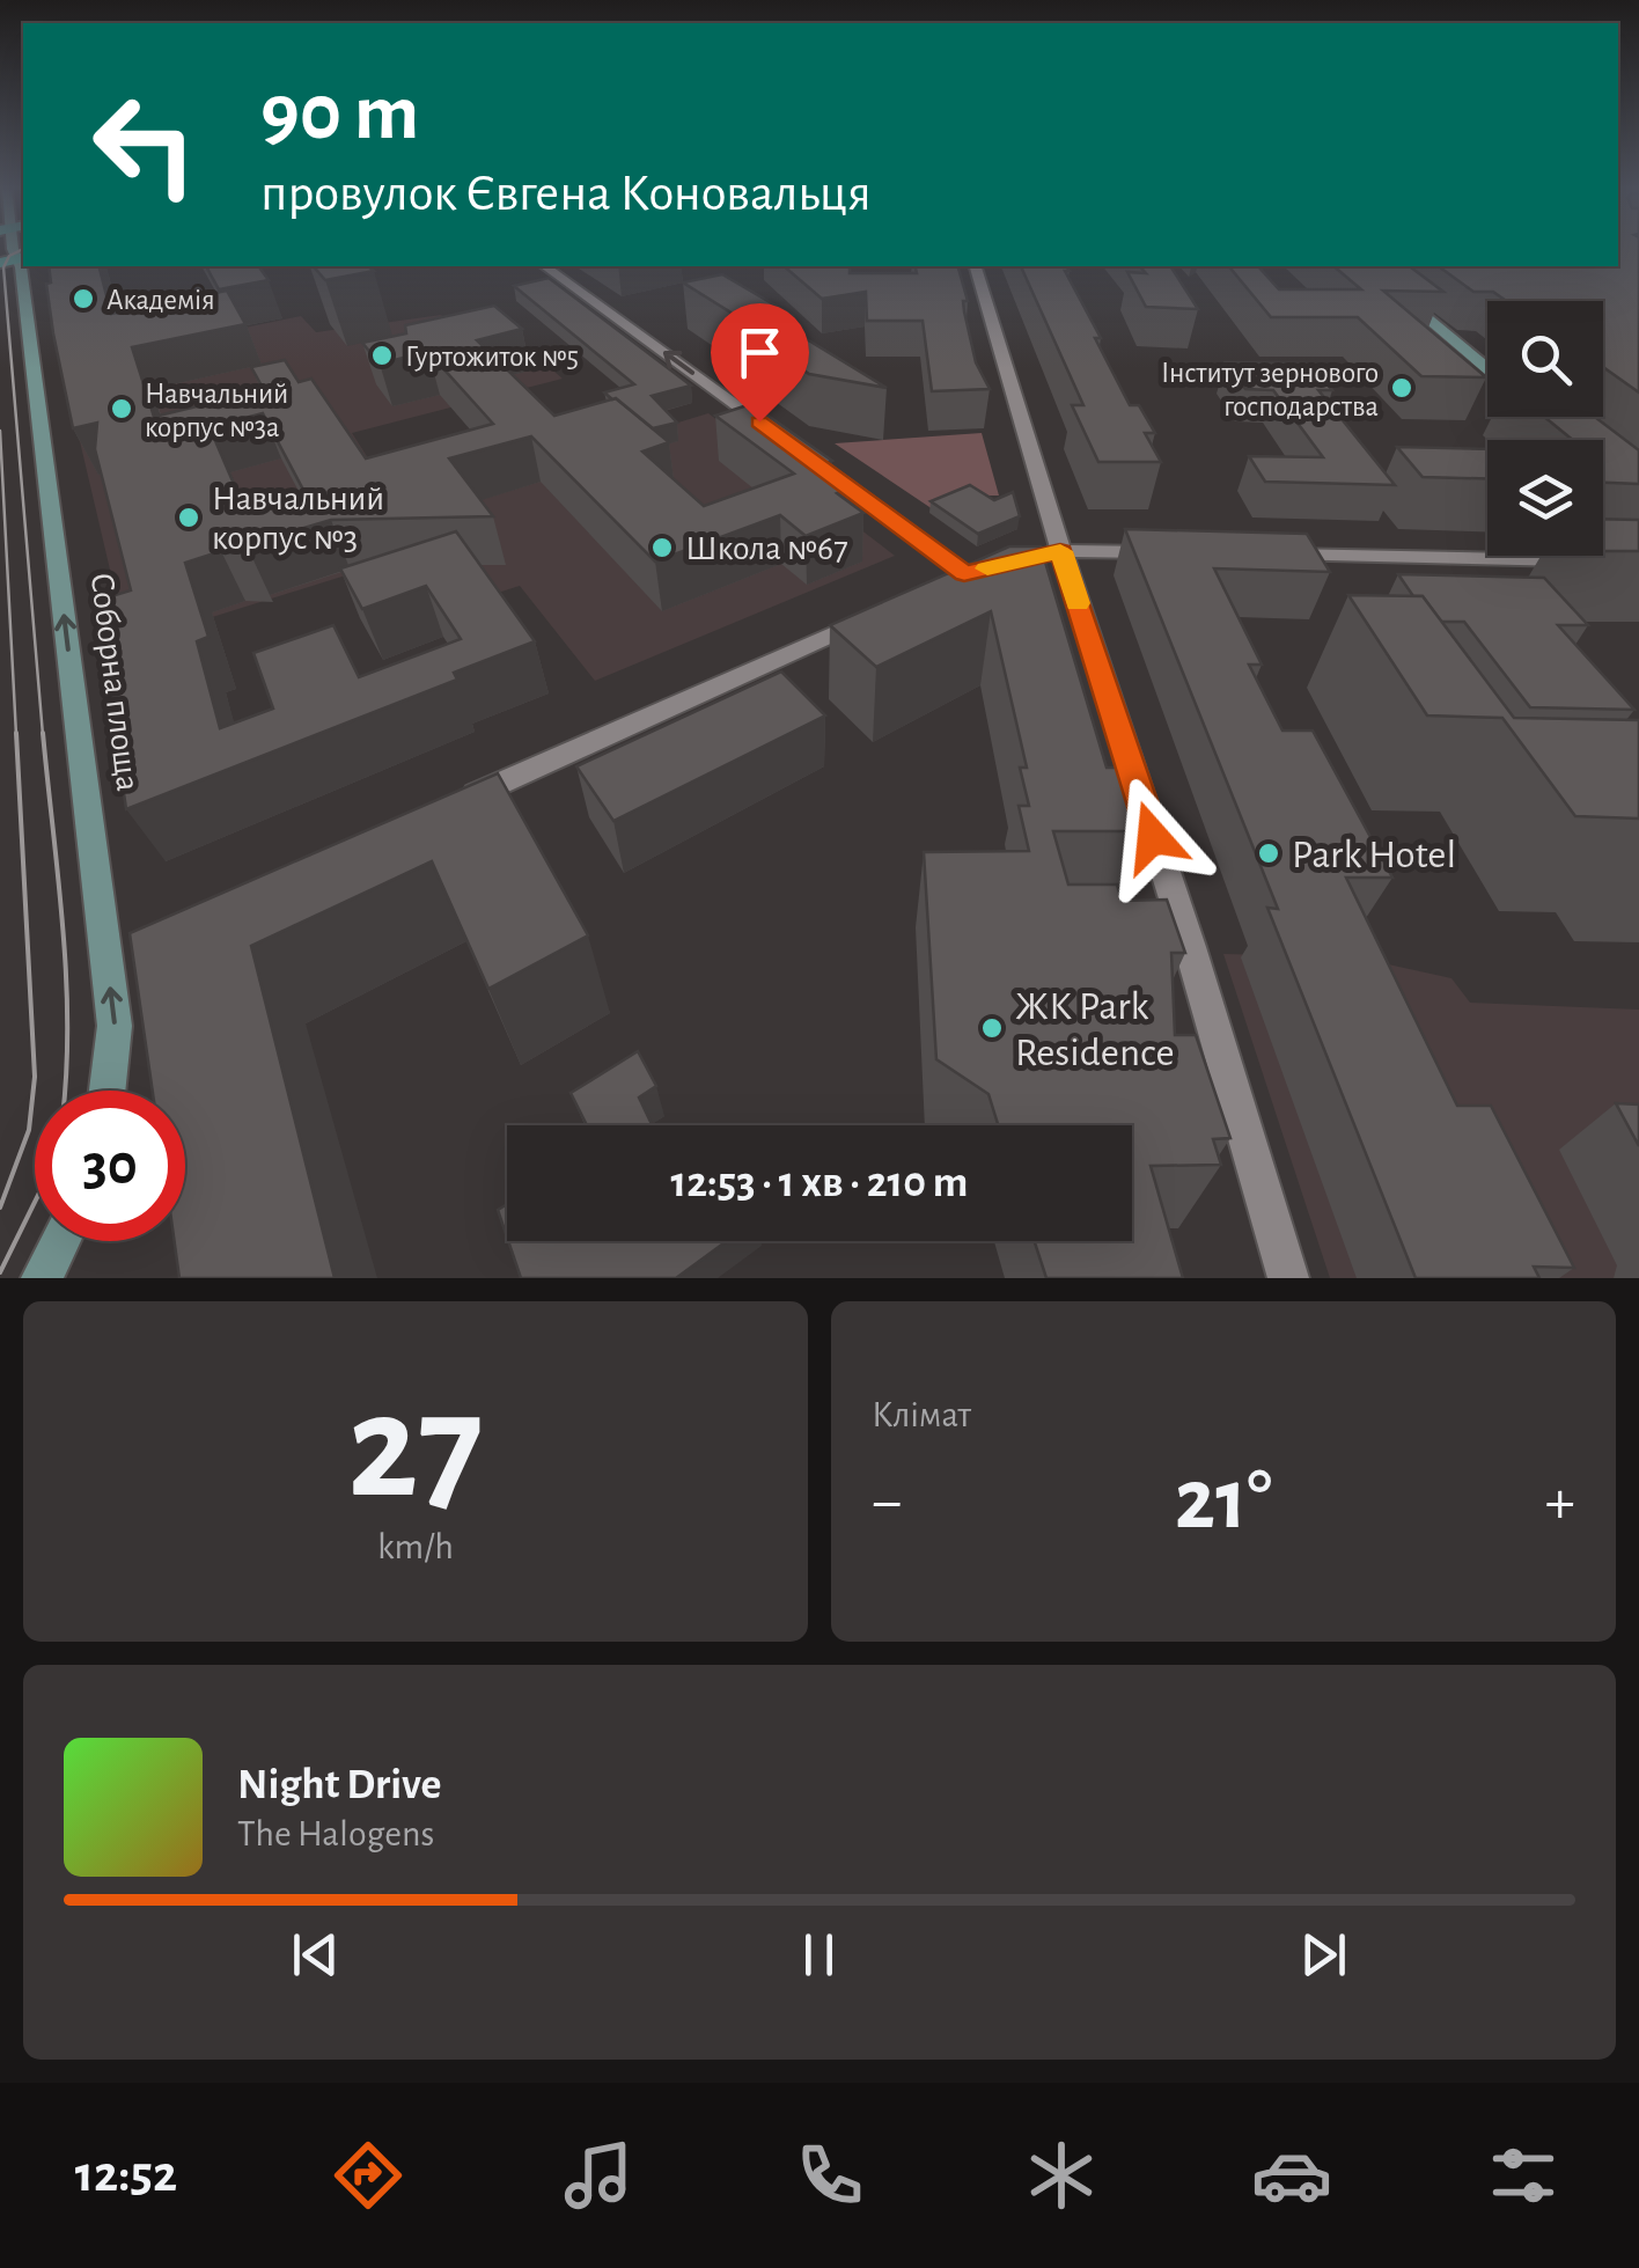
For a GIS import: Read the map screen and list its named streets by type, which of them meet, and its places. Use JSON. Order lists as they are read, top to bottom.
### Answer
{
  "streets": {
    "main road": ["Соборна площа"]
  },
  "one_way": ["Соборна площа"],
  "places": [
    "Академія",
    "Гуртожиток №5",
    "Інститут зернового господарства",
    "Навчальний корпус №3а",
    "Навчальний корпус №3",
    "Школа №67",
    "Park Hotel",
    "ЖК Park Residence"
  ],
  "page": {
    "turn": ["90 m", "провулок Євгена Коновальця"],
    "limit": "30",
    "trip": "12:53 · 1 хв · 210 m",
    "tile": [
      ["27", "km/h"],
      "Клімат"
    ],
    "heat": ["−", "21°", "+"],
    "song": ["Night Drive", "The Halogens"],
    "tabs": "12:52"
  }
}
